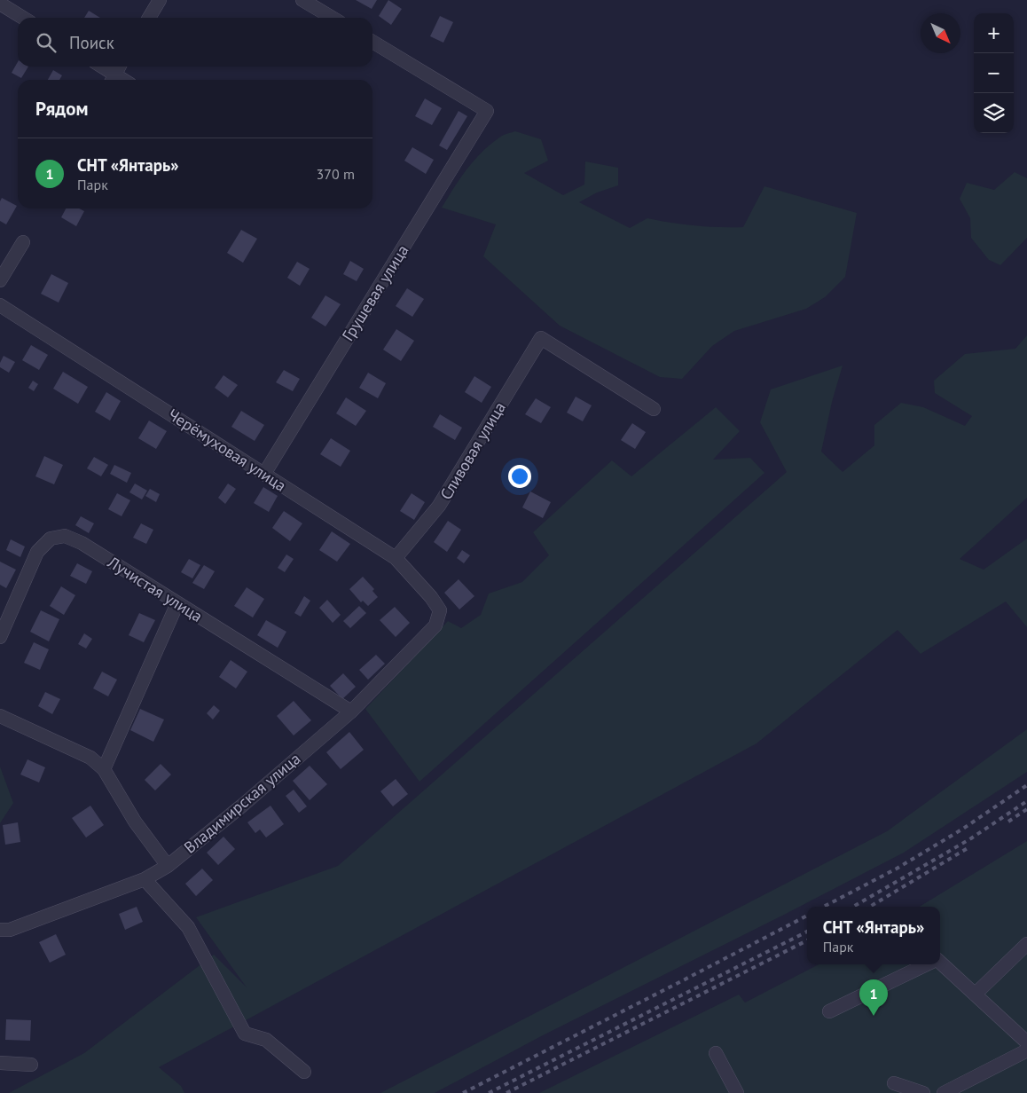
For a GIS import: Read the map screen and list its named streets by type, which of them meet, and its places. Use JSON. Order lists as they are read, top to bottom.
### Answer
{
  "streets": {
    "street": [
      "Грушевая улица",
      "Черёмуховая улица",
      "Сливовая улица",
      "Лучистая улица",
      "Владимирская улица"
    ]
  },
  "crossings": [
    ["Грушевая улица", "Черёмуховая улица"],
    ["Черёмуховая улица", "Сливовая улица"],
    ["Черёмуховая улица", "Владимирская улица"],
    ["Лучистая улица", "Владимирская улица"]
  ],
  "north": "bottom right",
  "page": {
    "map_buttons": ["+", "−"],
    "search": "Поиск",
    "heading": "Рядом",
    "list": [
      {
        "mark": "1",
        "name": "СНТ «Янтарь»",
        "note": "Парк",
        "value": "370 m"
      }
    ],
    "popup": ["СНТ «Янтарь»", "Парк"],
    "pins": "1"
  }
}
